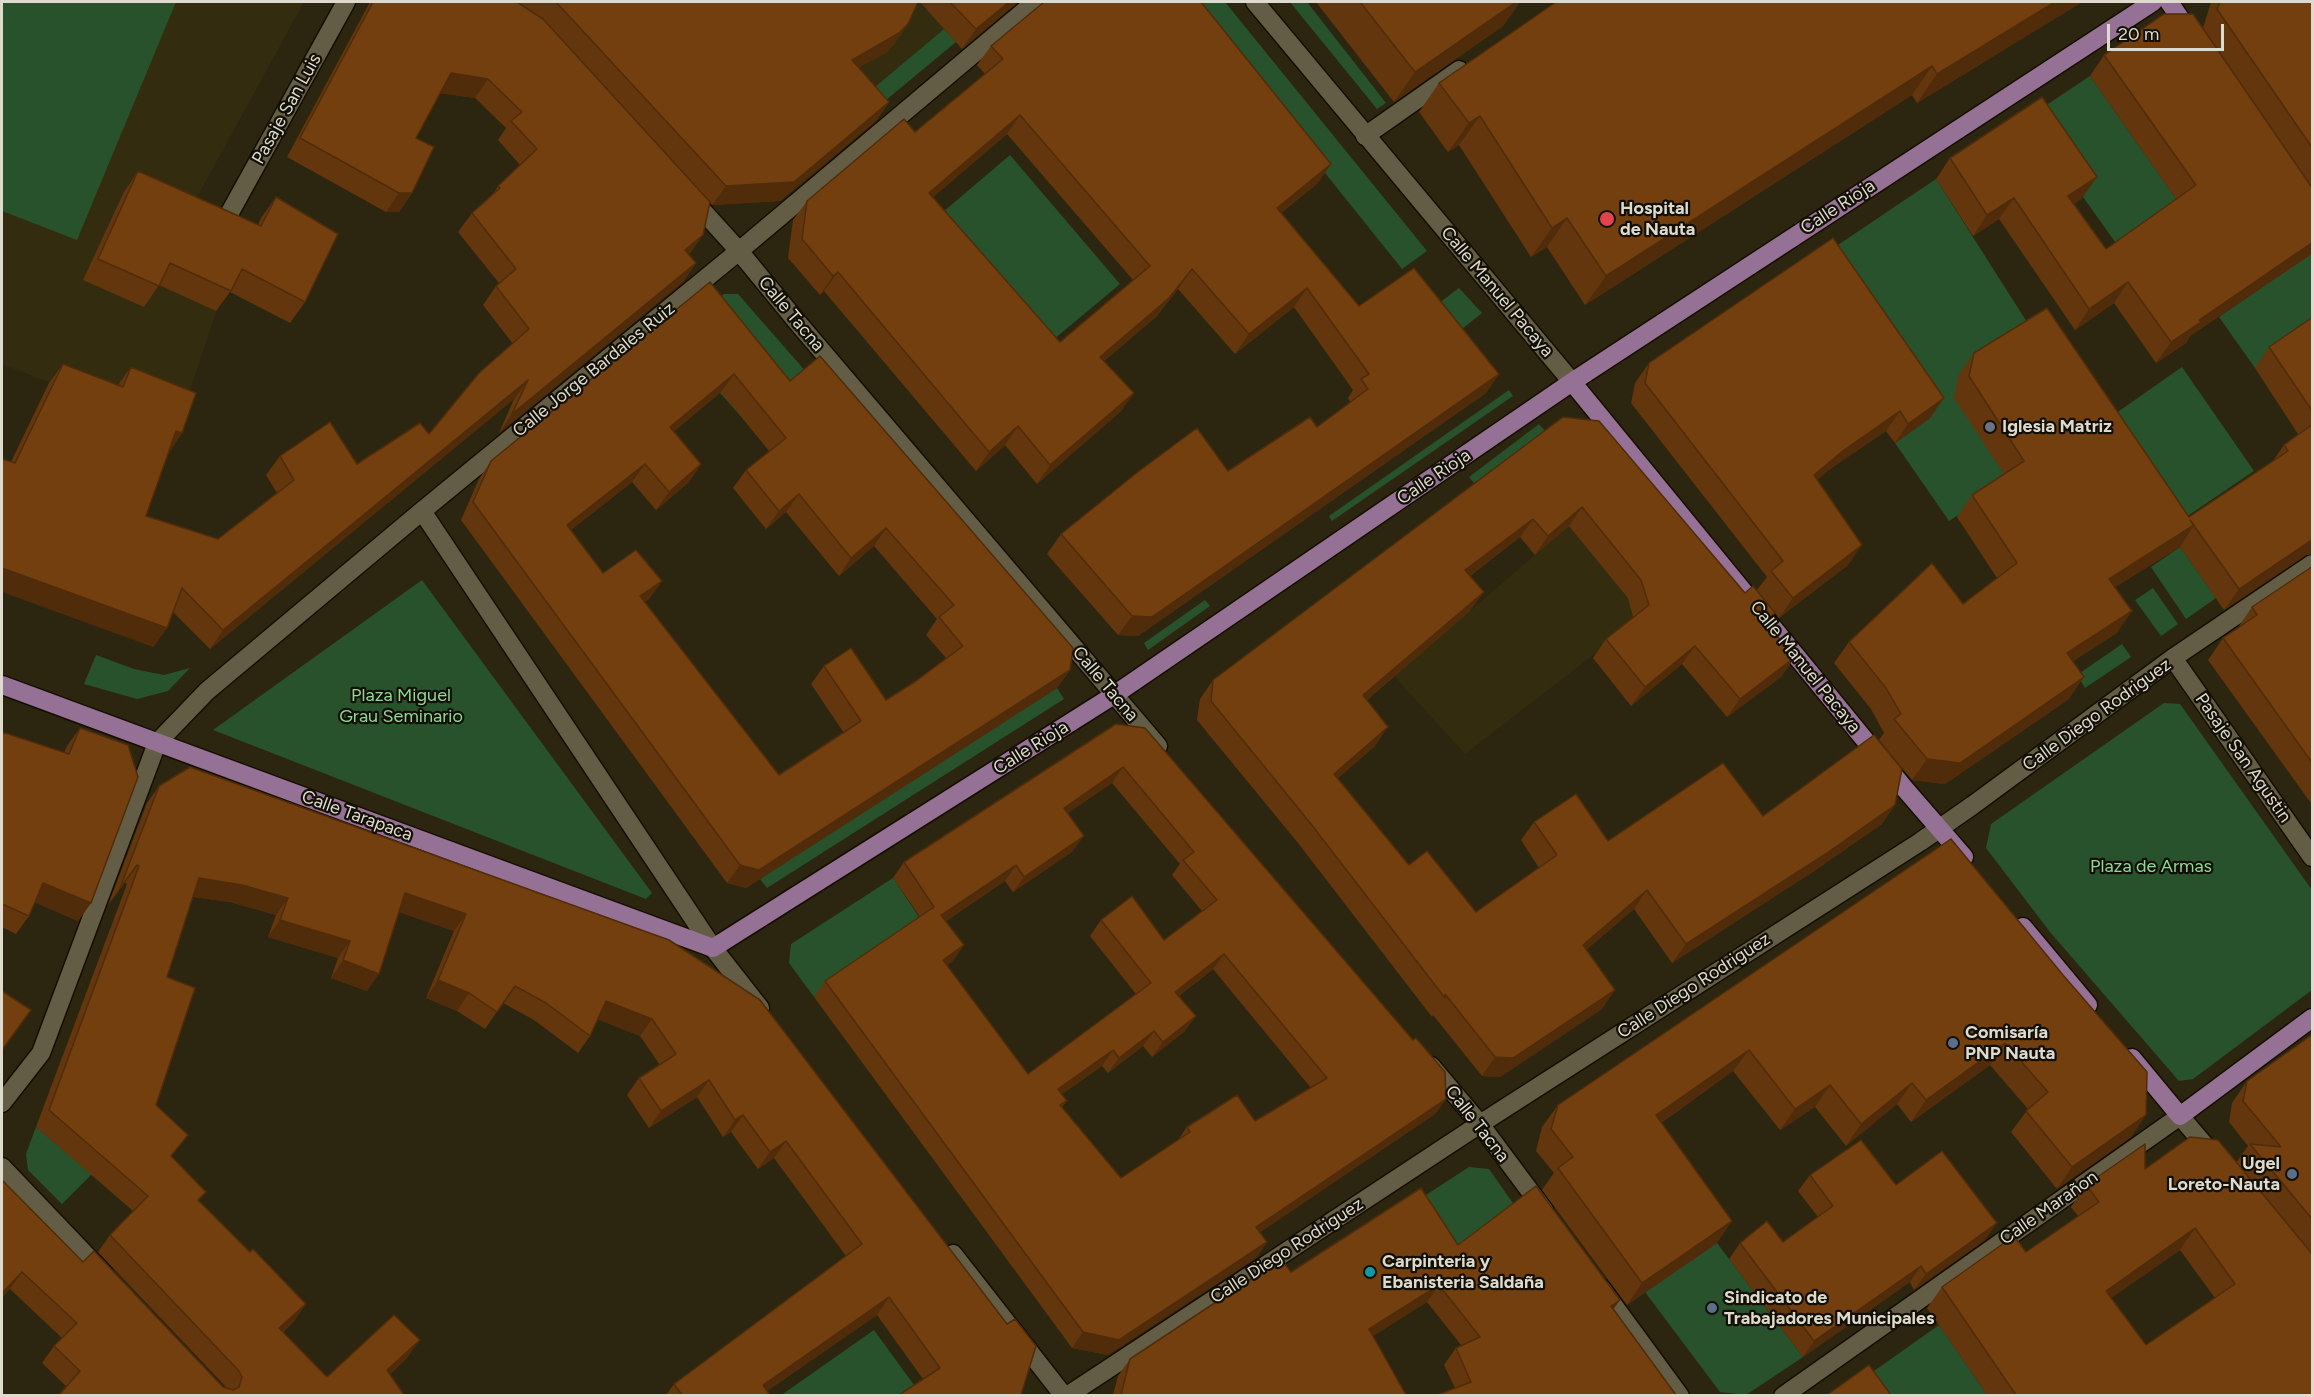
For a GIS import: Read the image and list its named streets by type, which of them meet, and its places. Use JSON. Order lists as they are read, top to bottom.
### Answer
{
  "streets": {
    "main road": [
      "Calle Rioja",
      "Calle Manuel Pacaya",
      "Calle Tarapaca",
      "Calle Marañon"
    ],
    "street": [
      "Pasaje San Luis",
      "Calle Tacna",
      "Calle Jorge Bardales Ruiz",
      "Calle Diego Rodriguez",
      "Pasaje San Agustin"
    ]
  },
  "crossings": [
    ["Calle Rioja", "Calle Manuel Pacaya"],
    ["Calle Rioja", "Calle Tacna"],
    ["Calle Rioja", "Calle Tarapaca"],
    ["Calle Manuel Pacaya", "Calle Diego Rodriguez"],
    ["Calle Tacna", "Calle Jorge Bardales Ruiz"],
    ["Calle Tacna", "Calle Diego Rodriguez"],
    ["Calle Jorge Bardales Ruiz", "Calle Tarapaca"],
    ["Calle Diego Rodriguez", "Pasaje San Agustin"]
  ],
  "parks": ["Plaza Miguel Grau Seminario", "Plaza de Armas"],
  "places": [
    "Hospital de Nauta",
    "Iglesia Matriz",
    "Comisaría PNP Nauta",
    "Ugel Loreto-Nauta",
    "Carpinteria y Ebanisteria Saldaña",
    "Sindicato de Trabajadores Municipales"
  ],
  "scale_bar": "20 m"
}
